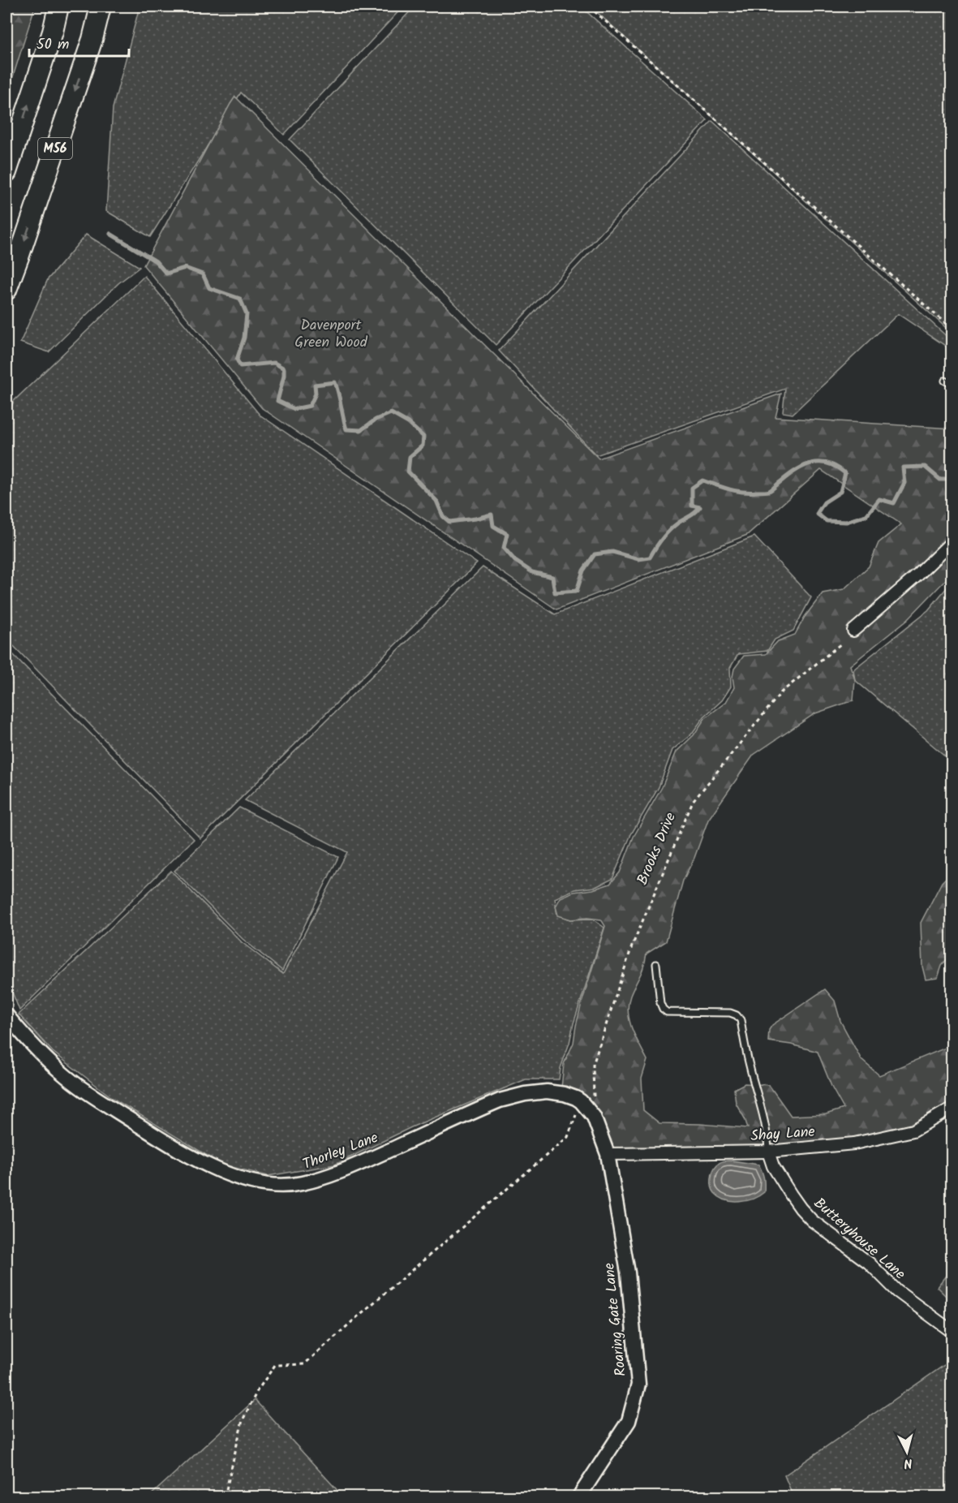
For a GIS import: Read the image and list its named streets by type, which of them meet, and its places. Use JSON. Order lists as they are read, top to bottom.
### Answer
{
  "streets": {
    "highway": ["M56"],
    "street": [
      "Shay Lane",
      "Thorley Lane",
      "Butteryhouse Lane",
      "Roaring Gate Lane"
    ],
    "path": ["Brooks Drive"]
  },
  "crossings": [
    ["Brooks Drive", "Thorley Lane"],
    ["Shay Lane", "Thorley Lane"],
    ["Shay Lane", "Butteryhouse Lane"],
    ["Shay Lane", "Roaring Gate Lane"],
    ["Thorley Lane", "Roaring Gate Lane"]
  ],
  "parks": ["Davenport Green Wood"],
  "scale_bar": "50 m",
  "north": "bottom"
}
